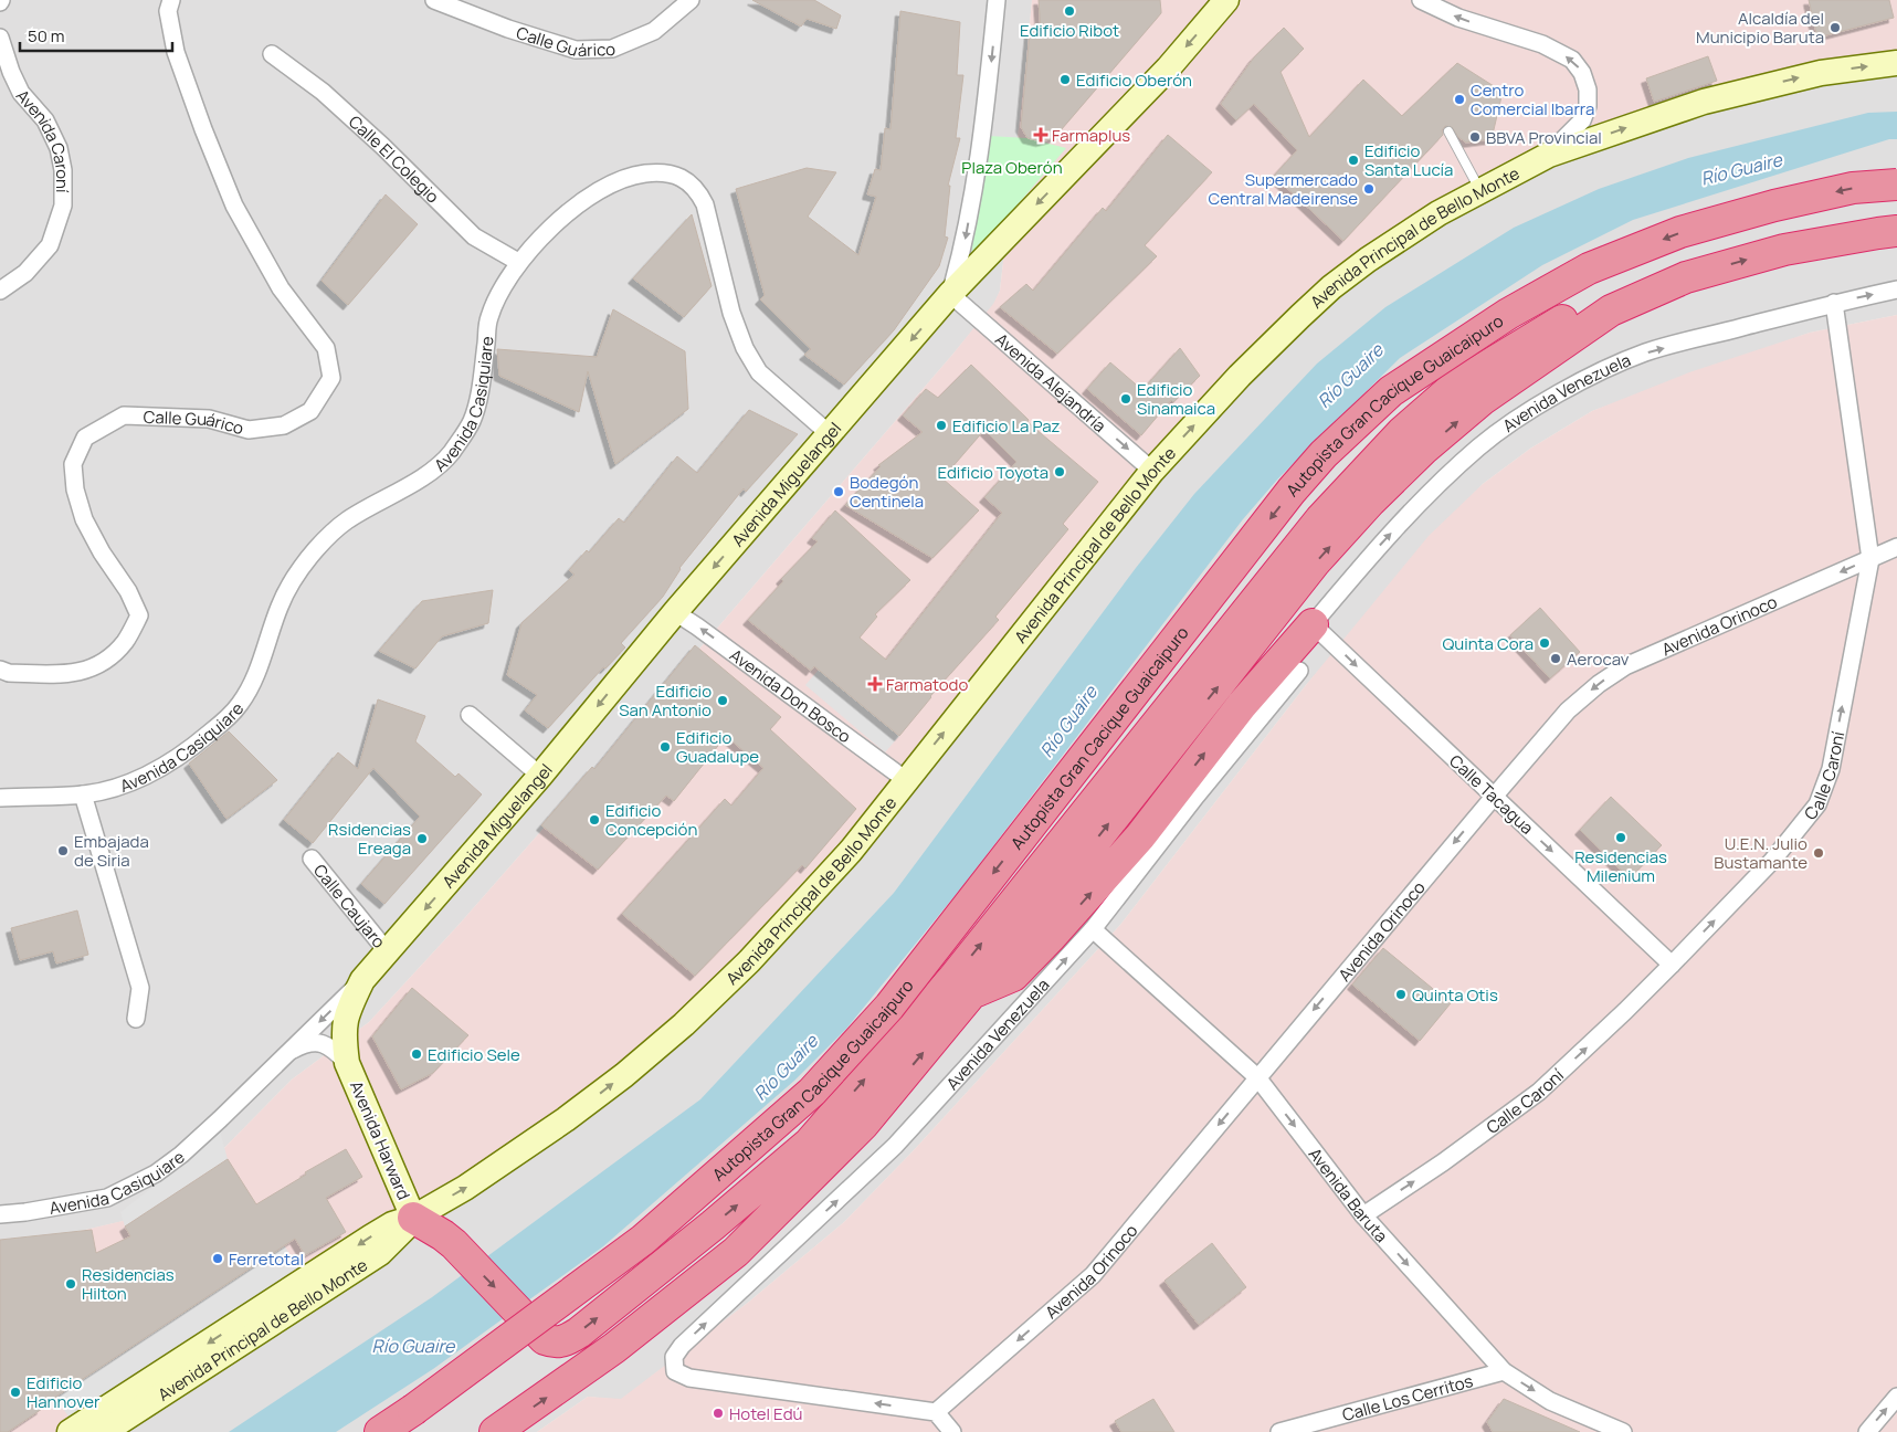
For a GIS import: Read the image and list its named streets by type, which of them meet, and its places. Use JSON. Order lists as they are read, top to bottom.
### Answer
{
  "streets": {
    "highway": ["Autopista Gran Cacique Guaicaipuro"],
    "street": [
      "Calle Guárico",
      "Avenida Caroní",
      "Calle El Colegio",
      "Avenida Principal de Bello Monte",
      "Avenida Alejandría",
      "Avenida Venezuela",
      "Avenida Casiquiare",
      "Avenida Miguelangel",
      "Avenida Orinoco",
      "Avenida Don Bosco",
      "Calle Caroní",
      "Calle Tacagua",
      "Calle Caujaro",
      "Avenida Harward",
      "Avenida Baruta",
      "Calle Los Cerritos"
    ]
  },
  "crossings": [
    ["Calle El Colegio", "Avenida Casiquiare"],
    ["Avenida Principal de Bello Monte", "Avenida Alejandría"],
    ["Avenida Principal de Bello Monte", "Avenida Don Bosco"],
    ["Avenida Principal de Bello Monte", "Avenida Harward"],
    ["Avenida Alejandría", "Avenida Miguelangel"],
    ["Avenida Venezuela", "Avenida Orinoco"],
    ["Avenida Venezuela", "Calle Caroní"],
    ["Avenida Venezuela", "Calle Tacagua"],
    ["Avenida Venezuela", "Avenida Baruta"],
    ["Avenida Casiquiare", "Avenida Miguelangel"],
    ["Avenida Casiquiare", "Avenida Harward"],
    ["Avenida Miguelangel", "Avenida Don Bosco"],
    ["Avenida Miguelangel", "Calle Caujaro"],
    ["Avenida Miguelangel", "Avenida Harward"],
    ["Avenida Orinoco", "Calle Caroní"],
    ["Avenida Orinoco", "Calle Tacagua"],
    ["Avenida Orinoco", "Avenida Baruta"],
    ["Calle Caroní", "Calle Tacagua"],
    ["Calle Caroní", "Avenida Baruta"],
    ["Avenida Baruta", "Calle Los Cerritos"]
  ],
  "one_way": [
    "Avenida Alejandría",
    "Avenida Miguelangel",
    "Avenida Orinoco",
    "Avenida Don Bosco",
    "Calle Caroní",
    "Calle Tacagua",
    "Avenida Baruta"
  ],
  "water": ["Río Guaire"],
  "parks": ["Plaza Oberón"],
  "places": {
    "other": [
      "Edificio Ribot",
      "Alcaldía del Municipio Baruta",
      "Edificio Oberón",
      "Centro Comercial Ibarra",
      "BBVA Provincial",
      "Edificio Santa Lucía",
      "Supermercado Central Madeirense",
      "Edificio Sinamaica",
      "Edificio La Paz",
      "Edificio Toyota",
      "Bodegón Centinela",
      "Quinta Cora",
      "Aerocav",
      "Edificio San Antonio",
      "Edificio Guadalupe",
      "Edificio Concepción",
      "Residencias Milenium",
      "Rsidencias Ereaga",
      "Embajada de Siria",
      "U.E.N. Julio Bustamante",
      "Quinta Otis",
      "Edificio Sele",
      "Ferretotal",
      "Residencias Hilton",
      "Edificio Hannover",
      "Hotel Edú"
    ],
    "health": ["Farmaplus", "Farmatodo"]
  },
  "scale_bar": "50 m"
}
